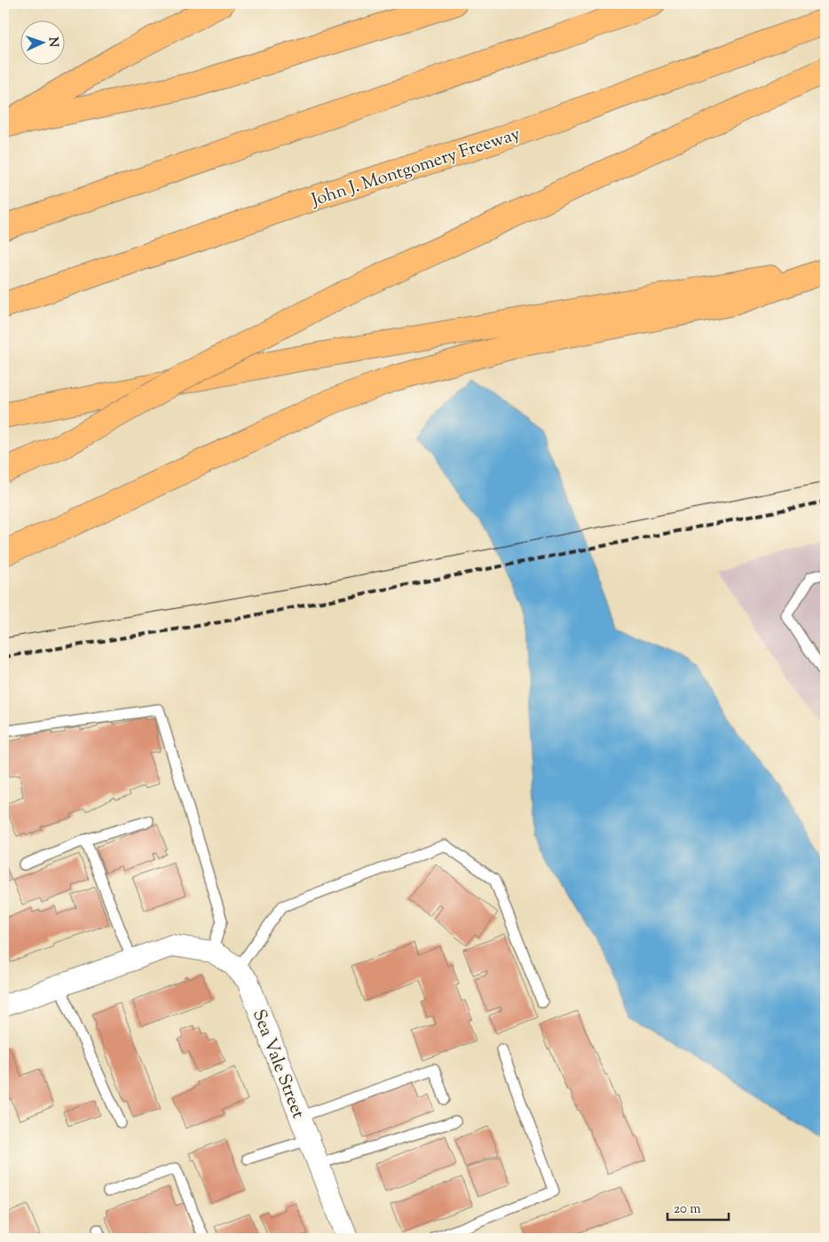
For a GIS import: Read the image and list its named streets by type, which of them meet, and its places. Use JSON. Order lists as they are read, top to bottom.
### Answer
{
  "streets": {
    "highway": ["John J. Montgomery Freeway"],
    "street": ["Sea Vale Street"]
  },
  "scale_bar": "20 m",
  "north": "right"
}
